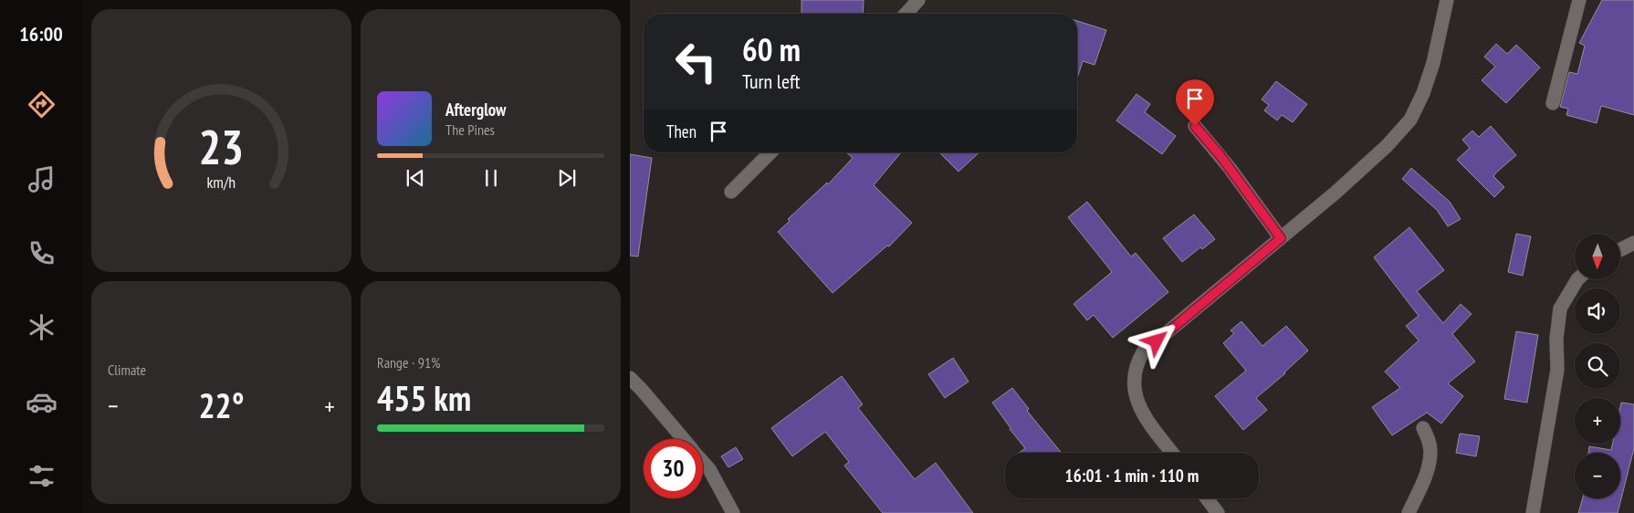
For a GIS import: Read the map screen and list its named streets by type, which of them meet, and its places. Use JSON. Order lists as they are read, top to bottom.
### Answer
{
  "north": "bottom",
  "page": {
    "tabs": "16:00",
    "turn": ["60 m", "Turn left"],
    "song": ["Afterglow", "The Pines"],
    "then": "Then",
    "map_buttons": ["+", "−"],
    "tile": [
      "Climate",
      ["Range · 91%", "455 km"]
    ],
    "heat": ["−", "22°", "+"],
    "limit": "30",
    "trip": "16:01 · 1 min · 110 m",
    "gauge": ["23", "km/h"]
  }
}
